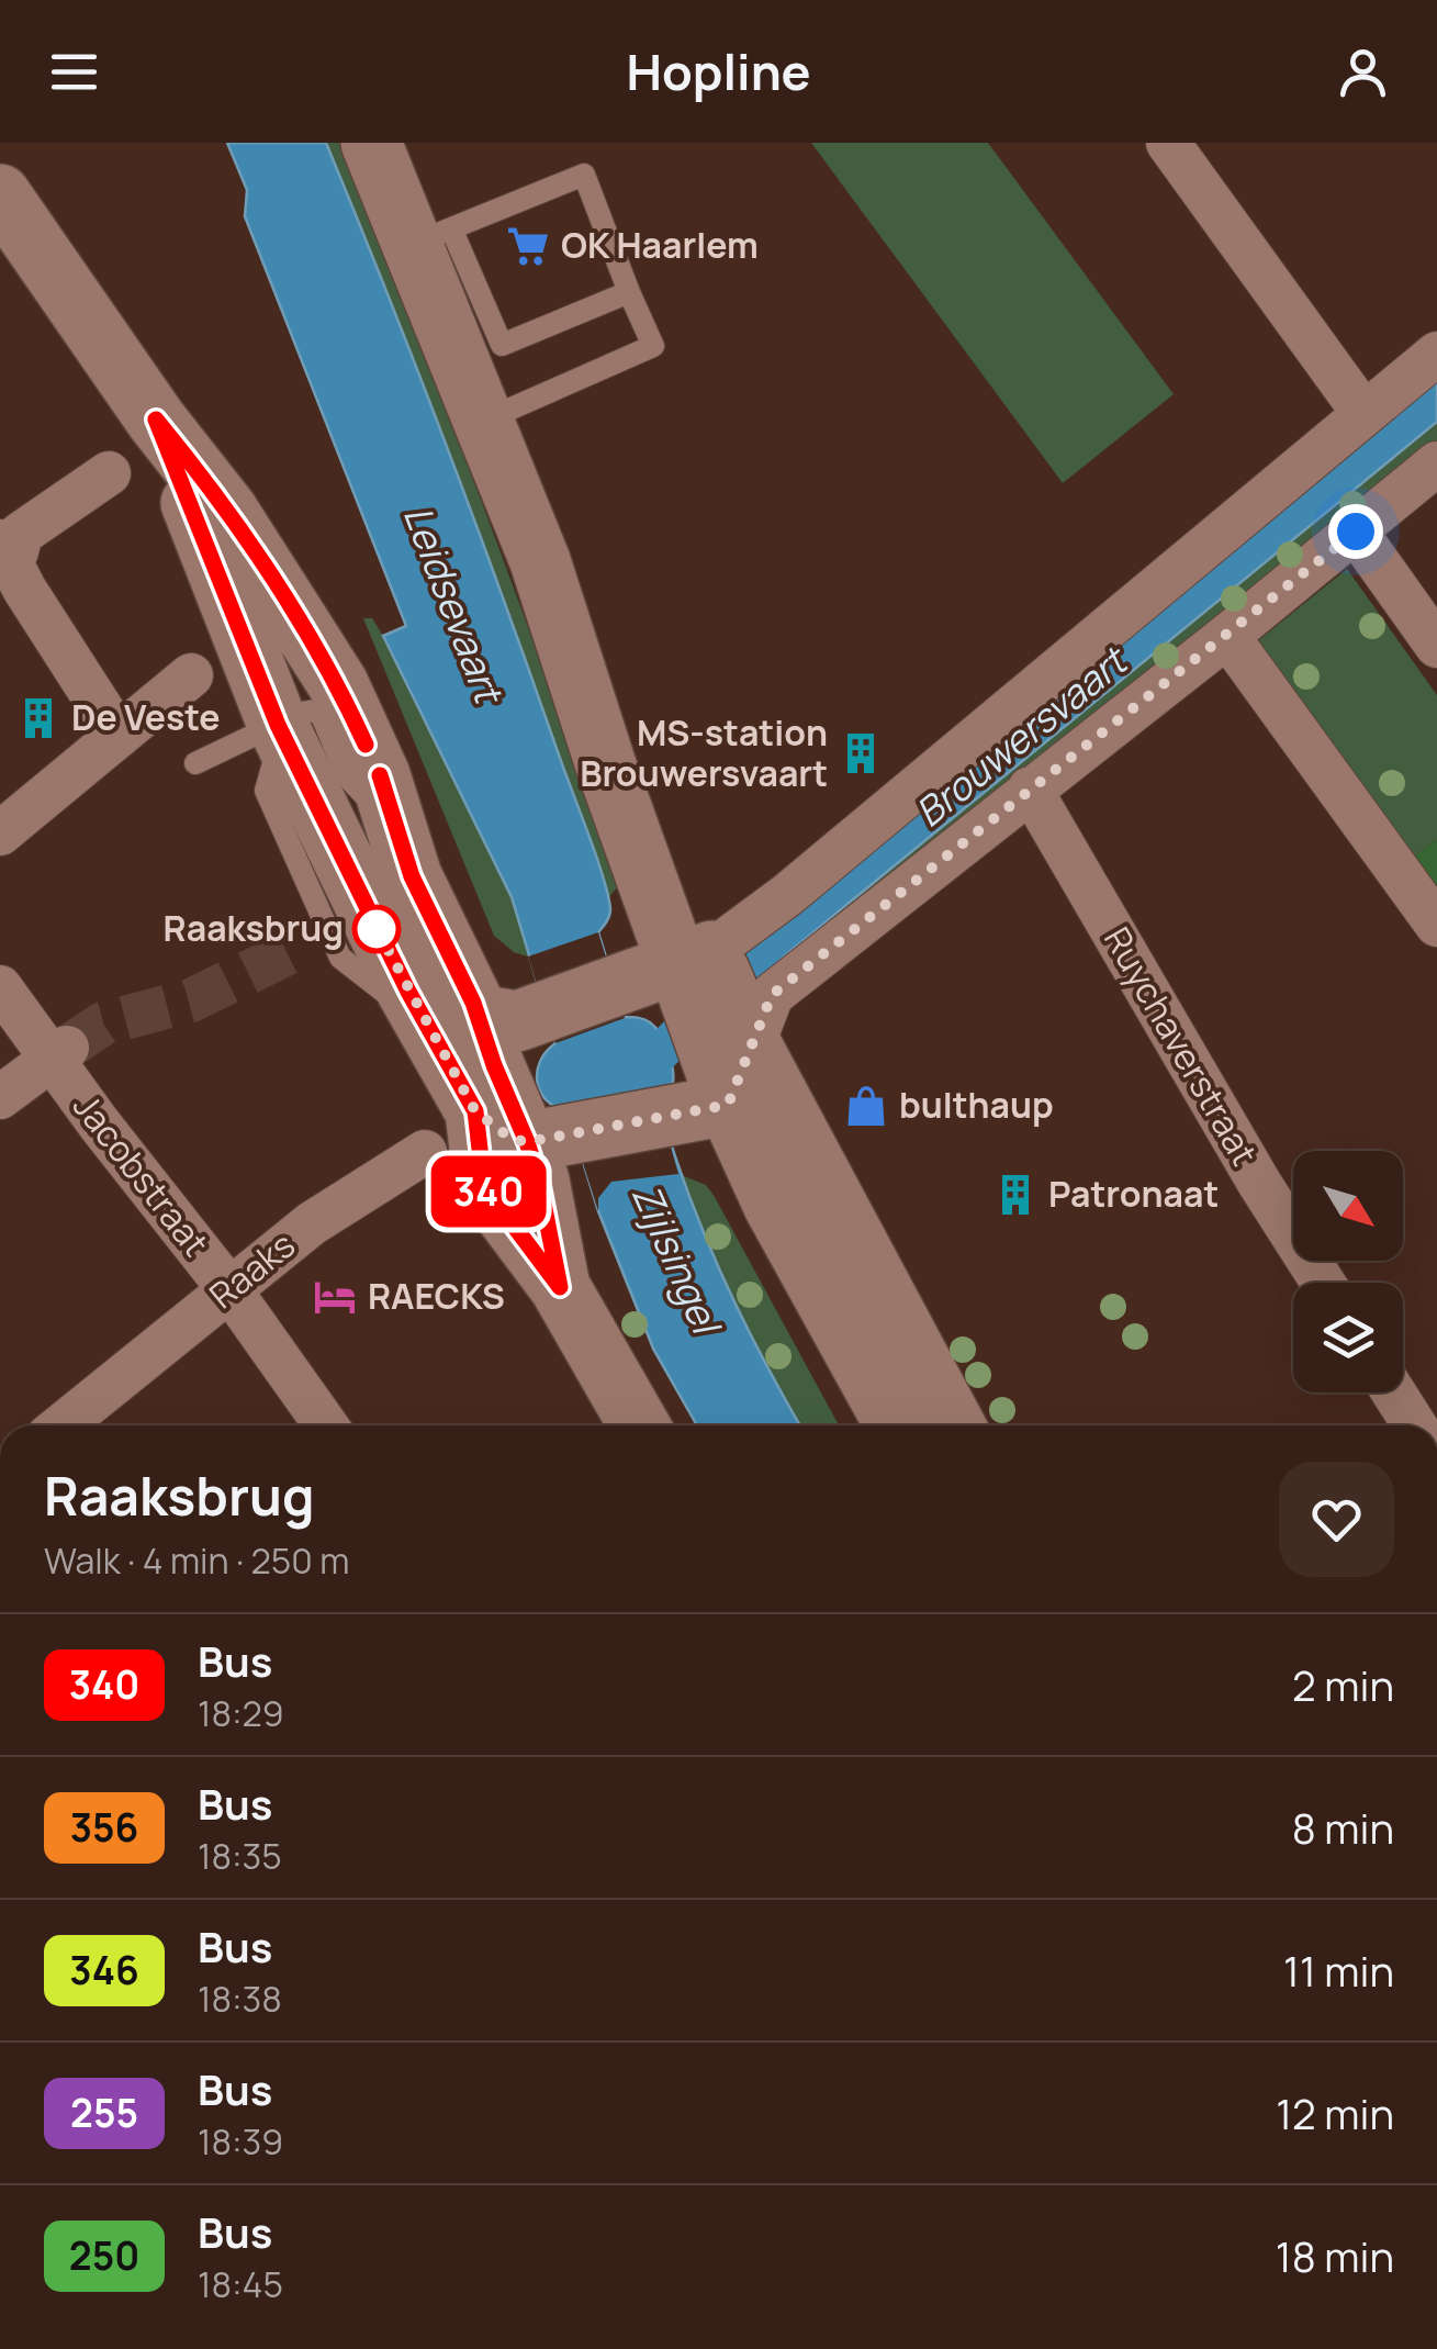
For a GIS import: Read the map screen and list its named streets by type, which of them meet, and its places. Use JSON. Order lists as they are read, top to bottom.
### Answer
{
  "streets": {
    "street": ["Ruychaverstraat", "Jacobstraat", "Raaks"]
  },
  "crossings": [
    ["Jacobstraat", "Raaks"]
  ],
  "water": ["Leidsevaart", "Brouwersvaart", "Zijlsingel"],
  "places": {
    "supermarket": ["OK Haarlem"],
    "building": ["De Veste", "MS-station Brouwersvaart", "Patronaat"],
    "other": ["Raaksbrug"],
    "shop": ["bulthaup"],
    "hotel": ["RAECKS"]
  },
  "lines": ["bus line 340"],
  "north": "bottom right",
  "page": {
    "header": "Hopline",
    "on_map": "340",
    "heading": ["Raaksbrug", "Walk · 4 min · 250 m"],
    "list": [
      {
        "mark": "340",
        "name": "Bus",
        "note": "18:29",
        "value": "2 min"
      },
      {
        "mark": "356",
        "name": "Bus",
        "note": "18:35",
        "value": "8 min"
      },
      {
        "mark": "346",
        "name": "Bus",
        "note": "18:38",
        "value": "11 min"
      },
      {
        "mark": "255",
        "name": "Bus",
        "note": "18:39",
        "value": "12 min"
      },
      {
        "mark": "250",
        "name": "Bus",
        "note": "18:45",
        "value": "18 min"
      }
    ]
  }
}
